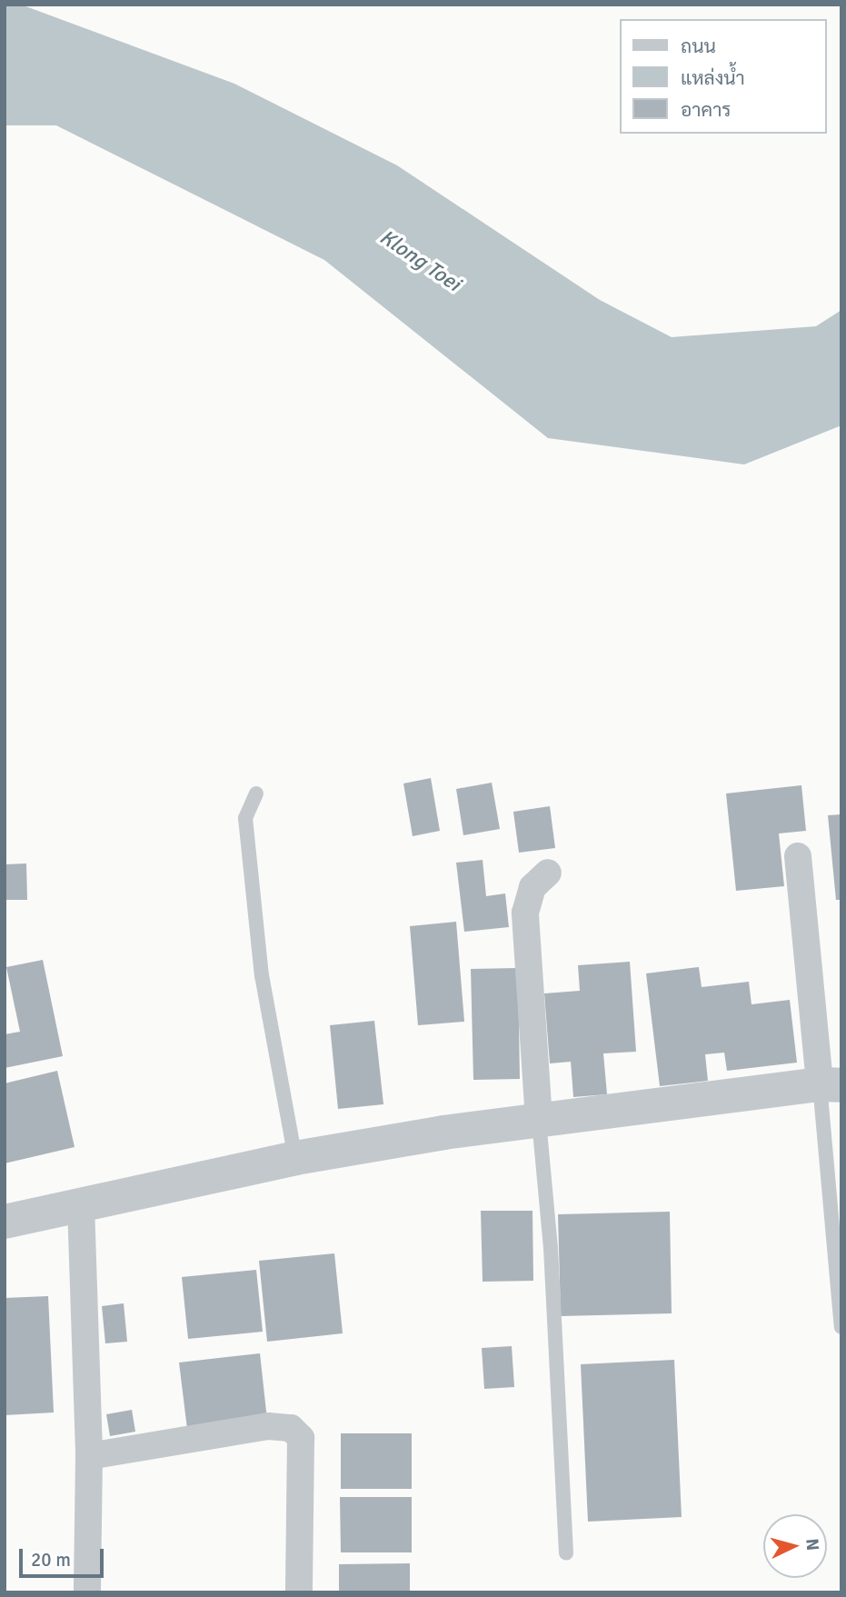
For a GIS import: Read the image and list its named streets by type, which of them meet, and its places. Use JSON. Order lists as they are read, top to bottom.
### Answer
{
  "water": ["Klong Toei"],
  "legend": ["ถนน", "แหล่งน้ำ", "อาคาร"],
  "scale_bar": "20 m",
  "north": "right"
}
